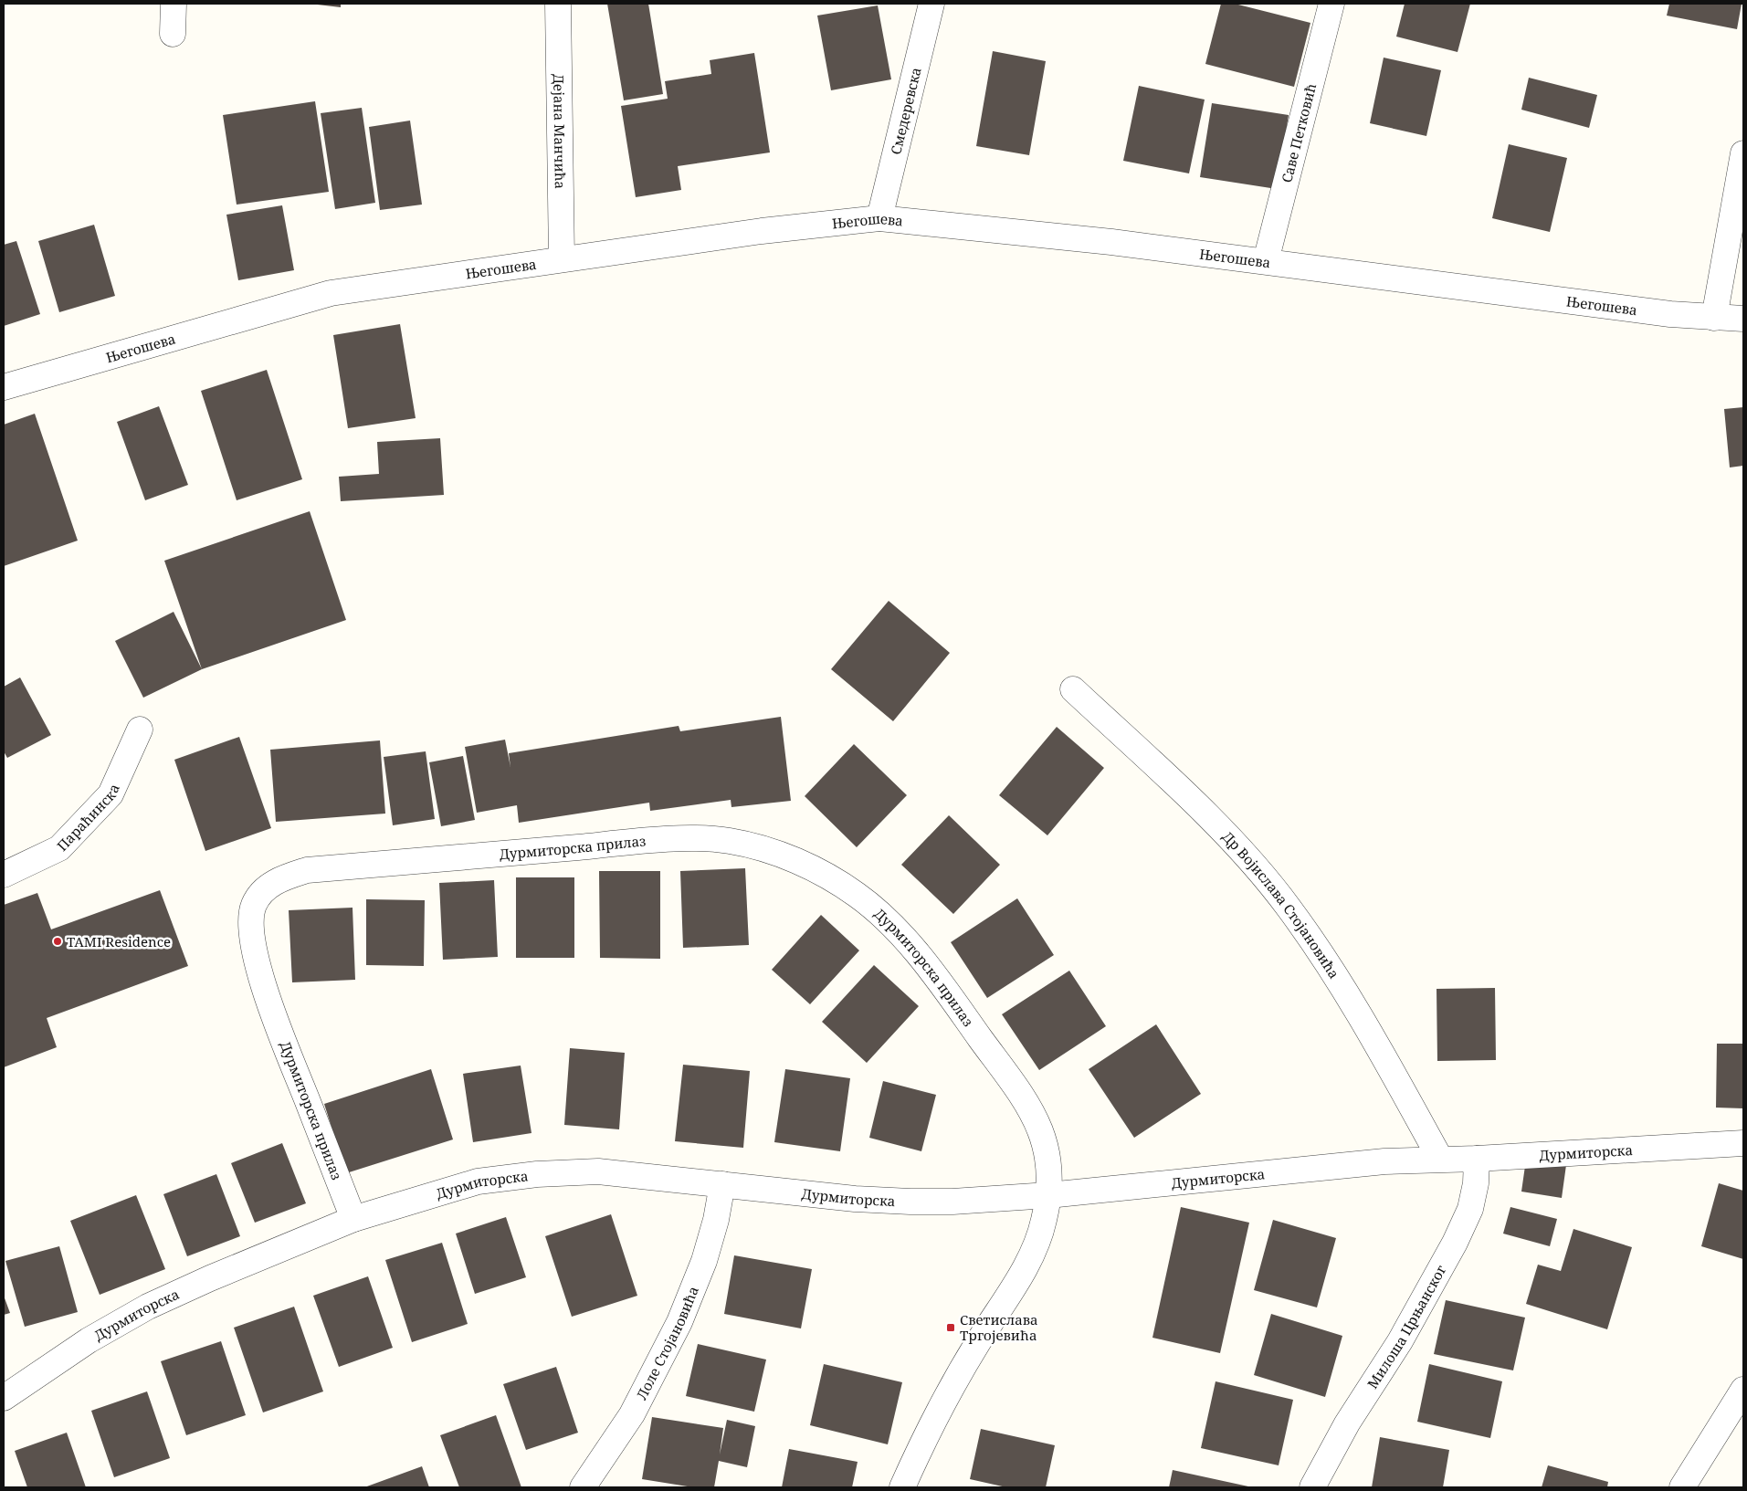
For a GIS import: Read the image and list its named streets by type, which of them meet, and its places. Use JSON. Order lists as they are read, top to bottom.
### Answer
{
  "streets": {
    "street": [
      "Смедеревска",
      "Дејана Манчића",
      "Саве Петковић",
      "Његошева",
      "Параћинска",
      "Дурмиторска прилаз",
      "Др Војислава Стојановића",
      "Дурмиторска",
      "Милоша Црњанског",
      "Лоле Стојановића"
    ]
  },
  "crossings": [
    ["Смедеревска", "Његошева"],
    ["Дејана Манчића", "Његошева"],
    ["Саве Петковић", "Његошева"],
    ["Дурмиторска прилаз", "Дурмиторска"],
    ["Др Војислава Стојановића", "Дурмиторска"],
    ["Дурмиторска", "Милоша Црњанског"],
    ["Дурмиторска", "Лоле Стојановића"]
  ],
  "places": {
    "other": ["TAMI Residence"],
    "transit": ["Светислава Тргојевића"]
  }
}
